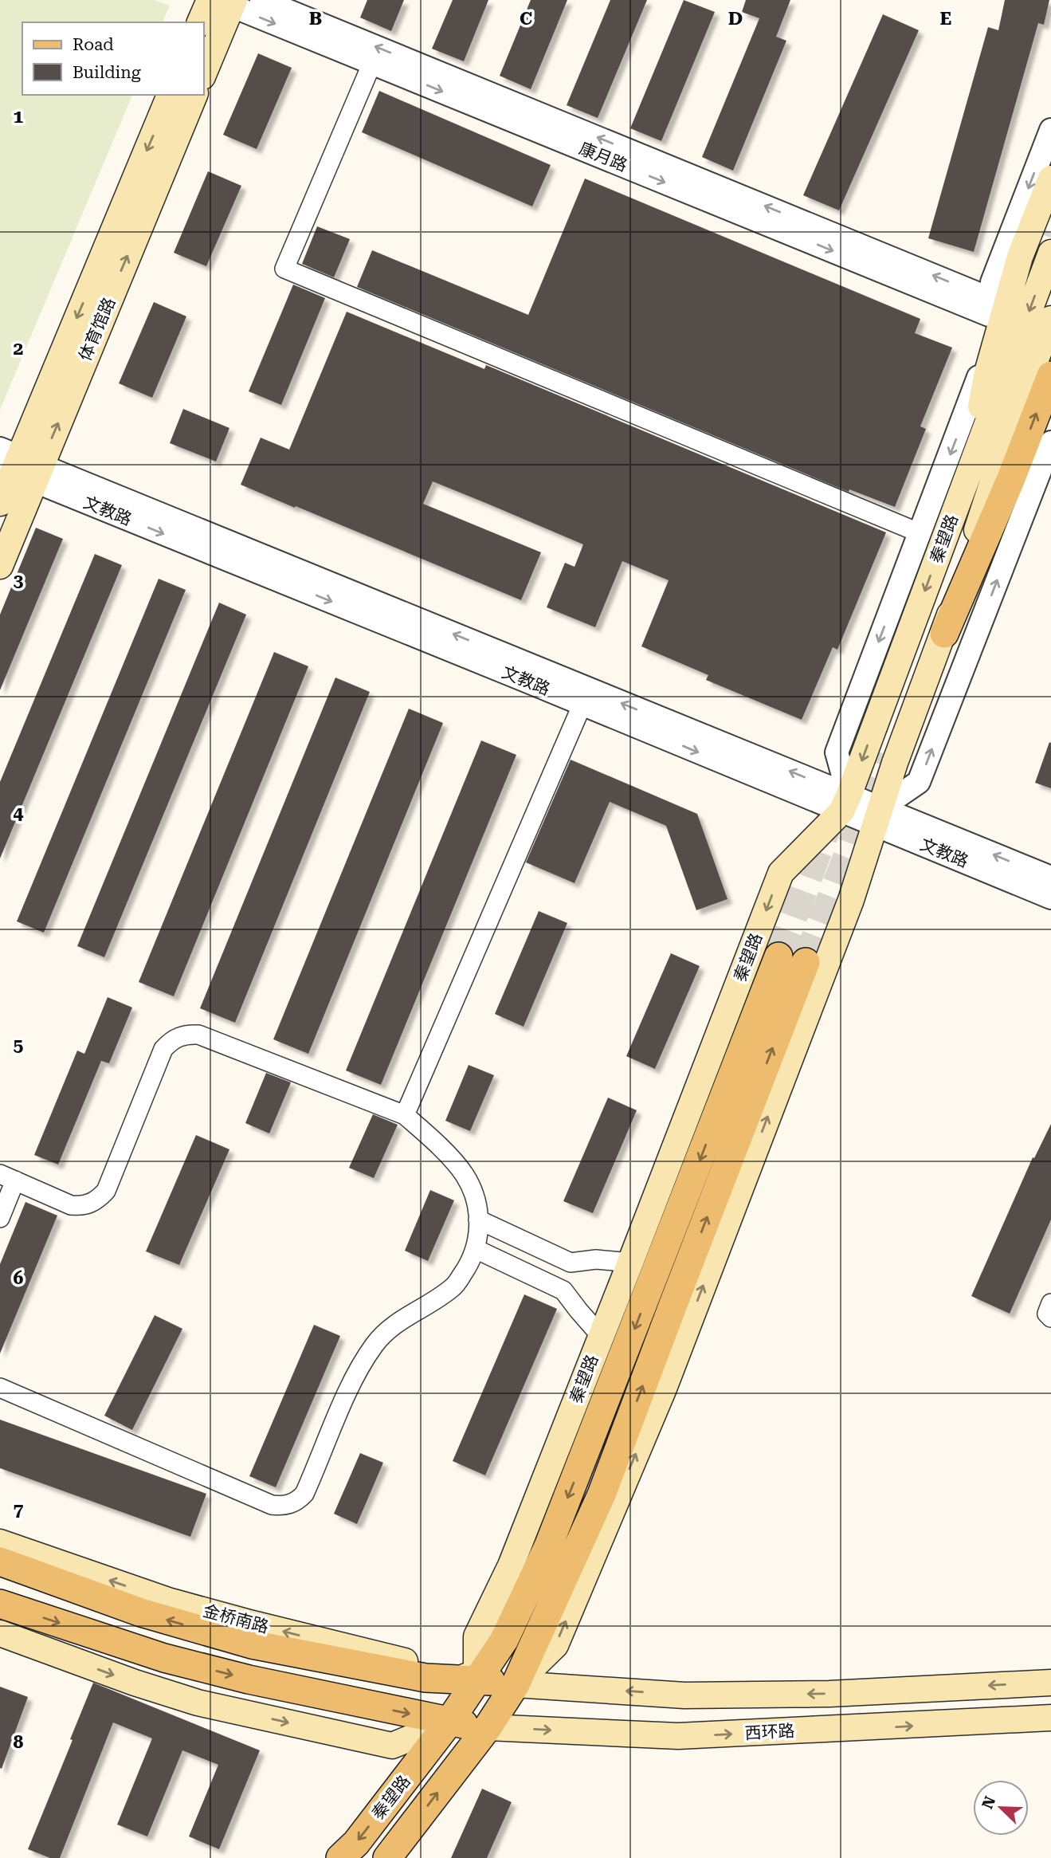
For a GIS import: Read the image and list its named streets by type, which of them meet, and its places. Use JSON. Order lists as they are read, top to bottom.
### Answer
{
  "streets": {
    "main road": [
      "体育馆路",
      "秦望路",
      "金桥南路",
      "西环路"
    ],
    "street": ["康月路", "文教路"]
  },
  "crossings": [
    ["体育馆路", "文教路"],
    ["文教路", "秦望路"],
    ["秦望路", "金桥南路"],
    ["秦望路", "西环路"]
  ],
  "legend": ["Road", "Building"],
  "north": "top left",
  "grid": {
    "columns": [
      "B",
      "C",
      "D",
      "E"
    ],
    "rows": [
      "1",
      "2",
      "3",
      "4",
      "5",
      "6",
      "7",
      "8"
    ]
  }
}
